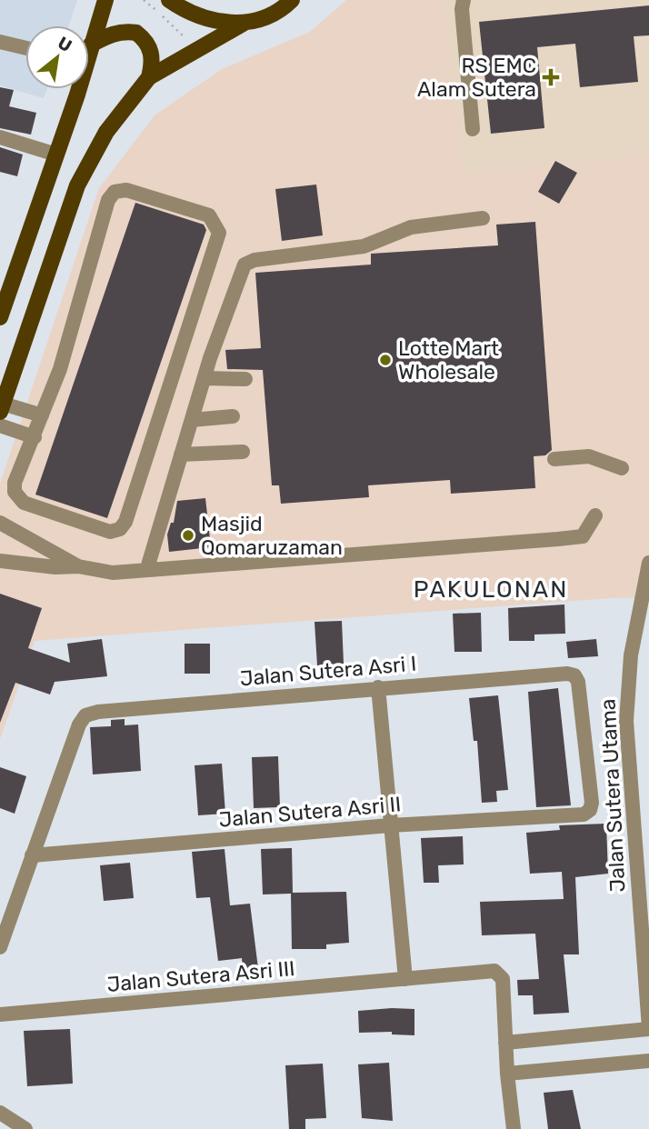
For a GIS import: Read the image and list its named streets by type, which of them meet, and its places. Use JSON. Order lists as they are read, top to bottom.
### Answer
{
  "streets": {
    "street": [
      "Jalan Sutera Asri I",
      "Jalan Sutera Utama",
      "Jalan Sutera Asri II",
      "Jalan Sutera Asri III"
    ]
  },
  "crossings": [
    ["Jalan Sutera Asri I", "Jalan Sutera Asri II"]
  ],
  "districts": ["PAKULONAN"],
  "places": {
    "health": ["RS EMC Alam Sutera"],
    "other": ["Lotte Mart Wholesale", "Masjid Qomaruzaman"]
  },
  "north": "top right"
}
